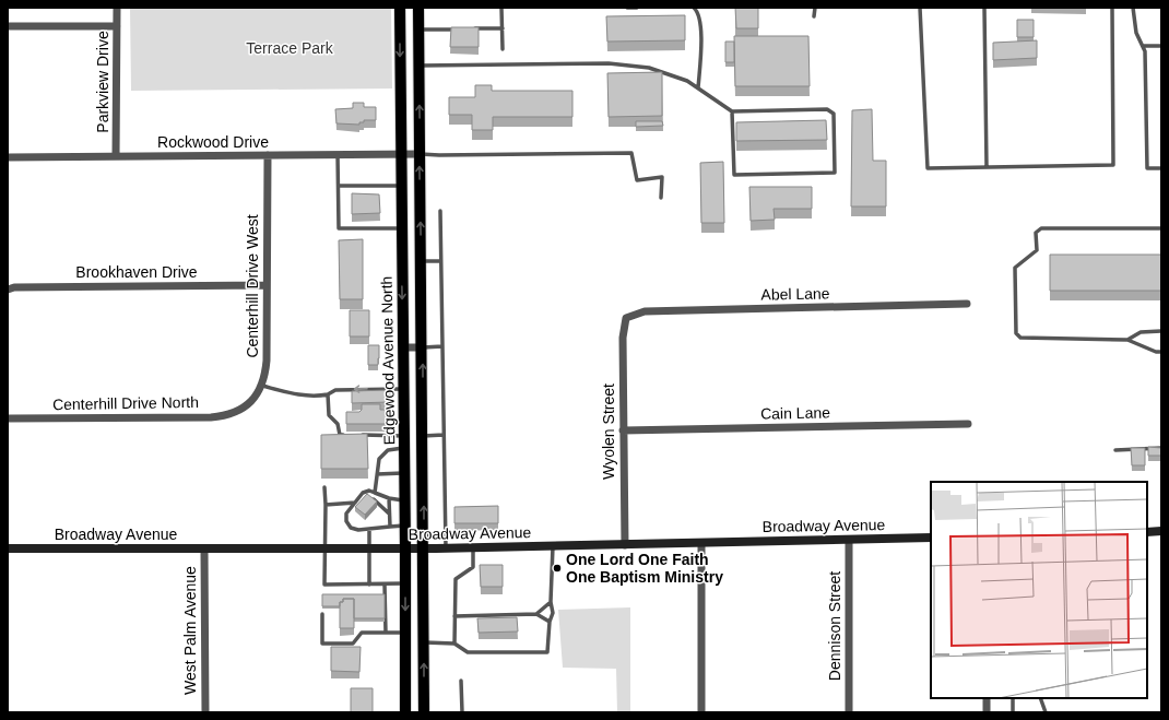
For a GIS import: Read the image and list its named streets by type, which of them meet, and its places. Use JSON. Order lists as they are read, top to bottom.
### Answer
{
  "streets": {
    "main road": ["Edgewood Avenue North"],
    "street": [
      "Parkview Drive",
      "Rockwood Drive",
      "Brookhaven Drive",
      "Centerhill Drive West",
      "Abel Lane",
      "Centerhill Drive North",
      "Cain Lane",
      "Wyolen Street",
      "Broadway Avenue",
      "Dennison Street",
      "West Palm Avenue"
    ]
  },
  "crossings": [
    ["Parkview Drive", "Rockwood Drive"],
    ["Rockwood Drive", "Centerhill Drive West"],
    ["Rockwood Drive", "Edgewood Avenue North"],
    ["Brookhaven Drive", "Centerhill Drive West"],
    ["Centerhill Drive West", "Centerhill Drive North"],
    ["Abel Lane", "Wyolen Street"],
    ["Edgewood Avenue North", "Broadway Avenue"],
    ["Cain Lane", "Wyolen Street"],
    ["Wyolen Street", "Broadway Avenue"],
    ["Broadway Avenue", "Dennison Street"],
    ["Broadway Avenue", "West Palm Avenue"]
  ],
  "parks": ["Terrace Park"],
  "places": ["One Lord One Faith One Baptism Ministry"]
}
